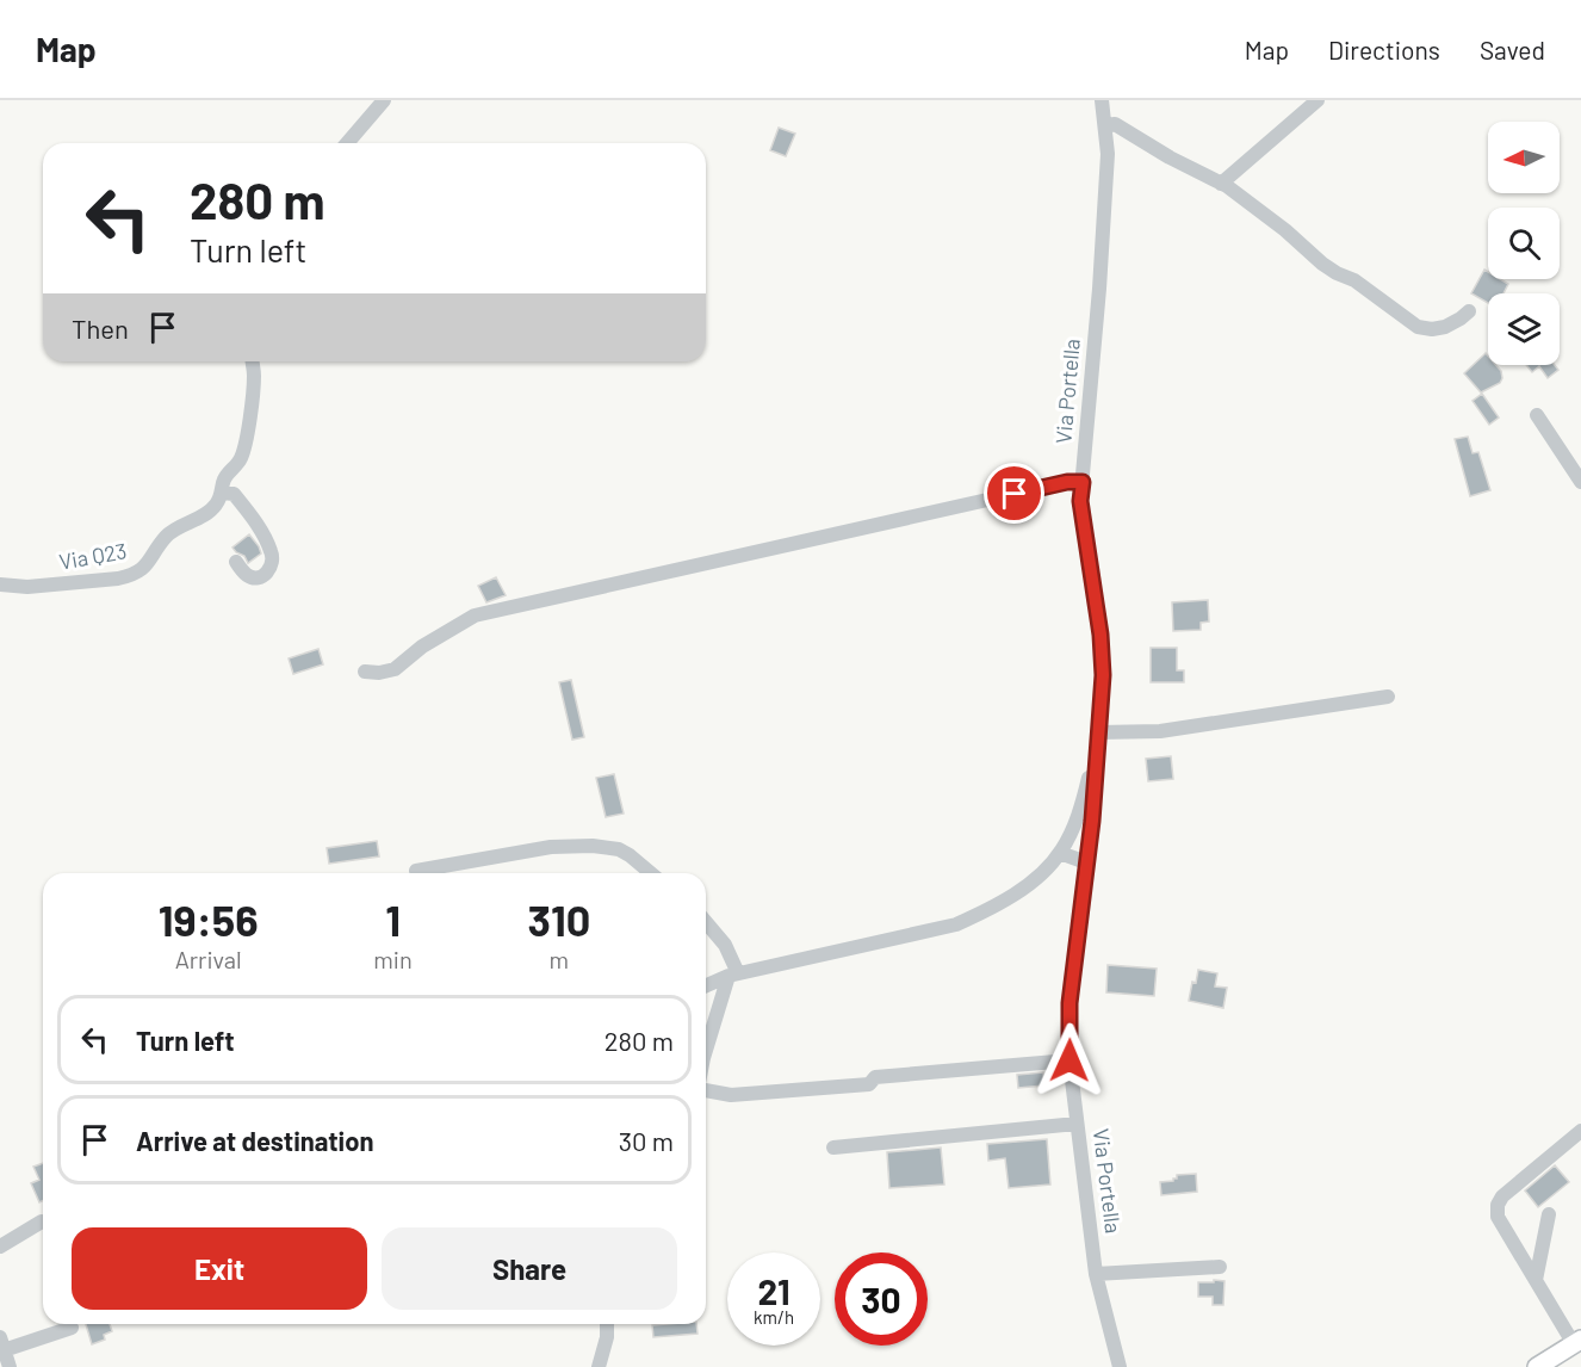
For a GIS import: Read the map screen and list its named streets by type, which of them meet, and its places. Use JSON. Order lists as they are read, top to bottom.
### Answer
{
  "streets": {
    "street": ["Via Portella", "Via Q23"]
  },
  "north": "left",
  "page": {
    "header": "Map",
    "nav": ["Map", "Directions", "Saved"],
    "turn": ["280 m", "Turn left"],
    "then": "Then",
    "eta": [
      "19:56",
      "Arrival",
      "1",
      "min",
      "310",
      "m"
    ],
    "list": [
      {
        "name": "Turn left",
        "value": "280 m"
      },
      {
        "name": "Arrive at destination",
        "value": "30 m"
      }
    ],
    "buttons": ["Exit", "Share"],
    "speed": "21 km/h",
    "limit": "30"
  }
}
